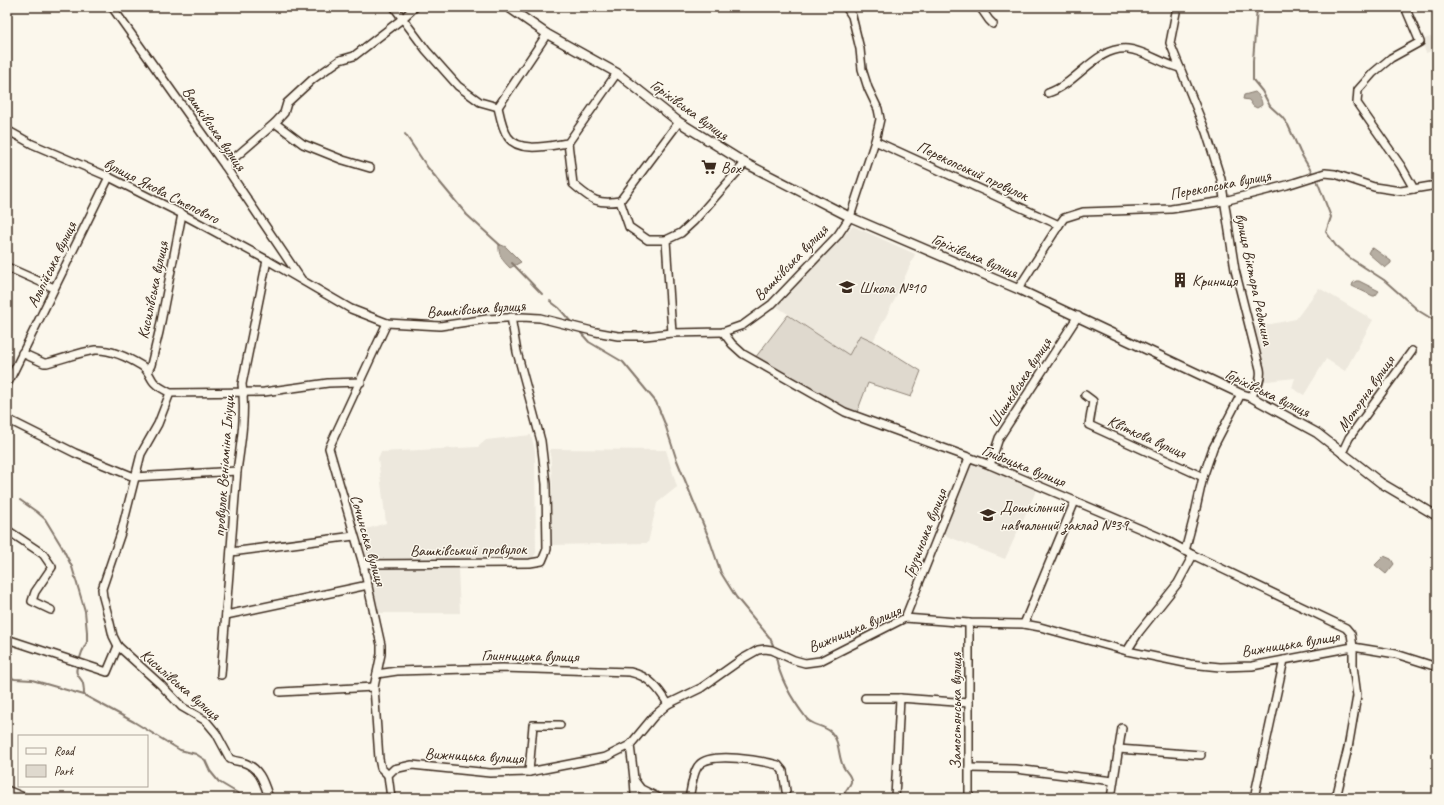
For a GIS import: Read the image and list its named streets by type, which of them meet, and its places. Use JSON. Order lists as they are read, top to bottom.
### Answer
{
  "streets": {
    "street": [
      "Горіхівська вулиця",
      "Вашківська вулиця",
      "Перекопський провулок",
      "Перекопська вулиця",
      "вулиця Якова Степового",
      "Альпійська вулиця",
      "вулиця Віктора Редькина",
      "Кисилівська вулиця",
      "Шишківська вулиця",
      "Моторна вулиця",
      "Квіткова вулиця",
      "Глибоцька вулиця",
      "провулок Веніаміна Іліуци",
      "Грузинська вулиця",
      "Сочинська вулиця",
      "Вашківський провулок",
      "Вижницька вулиця",
      "Глинницька вулиця",
      "Замостянська вулиця"
    ]
  },
  "crossings": [
    ["Горіхівська вулиця", "Вашківська вулиця"],
    ["Горіхівська вулиця", "Перекопська вулиця"],
    ["Горіхівська вулиця", "вулиця Віктора Редькина"],
    ["Горіхівська вулиця", "Шишківська вулиця"],
    ["Горіхівська вулиця", "Моторна вулиця"],
    ["Вашківська вулиця", "Перекопський провулок"],
    ["Вашківська вулиця", "вулиця Якова Степового"],
    ["Вашківська вулиця", "Глибоцька вулиця"],
    ["Вашківська вулиця", "Сочинська вулиця"],
    ["Вашківська вулиця", "Вашківський провулок"],
    ["Перекопський провулок", "Перекопська вулиця"],
    ["Перекопська вулиця", "вулиця Віктора Редькина"],
    ["вулиця Якова Степового", "Альпійська вулиця"],
    ["вулиця Якова Степового", "Кисилівська вулиця"],
    ["вулиця Якова Степового", "провулок Веніаміна Іліуци"],
    ["Шишківська вулиця", "Глибоцька вулиця"],
    ["Глибоцька вулиця", "Грузинська вулиця"],
    ["Глибоцька вулиця", "Вижницька вулиця"],
    ["Грузинська вулиця", "Вижницька вулиця"],
    ["Сочинська вулиця", "Вашківський провулок"],
    ["Сочинська вулиця", "Вижницька вулиця"],
    ["Сочинська вулиця", "Глинницька вулиця"],
    ["Вижницька вулиця", "Глинницька вулиця"],
    ["Вижницька вулиця", "Замостянська вулиця"]
  ],
  "places": {
    "supermarket": ["Box"],
    "building": ["Криниця"],
    "school or university": ["Школа №10", "Дошкільний навчальний заклад №39"]
  },
  "legend": ["Road", "Park"]
}
